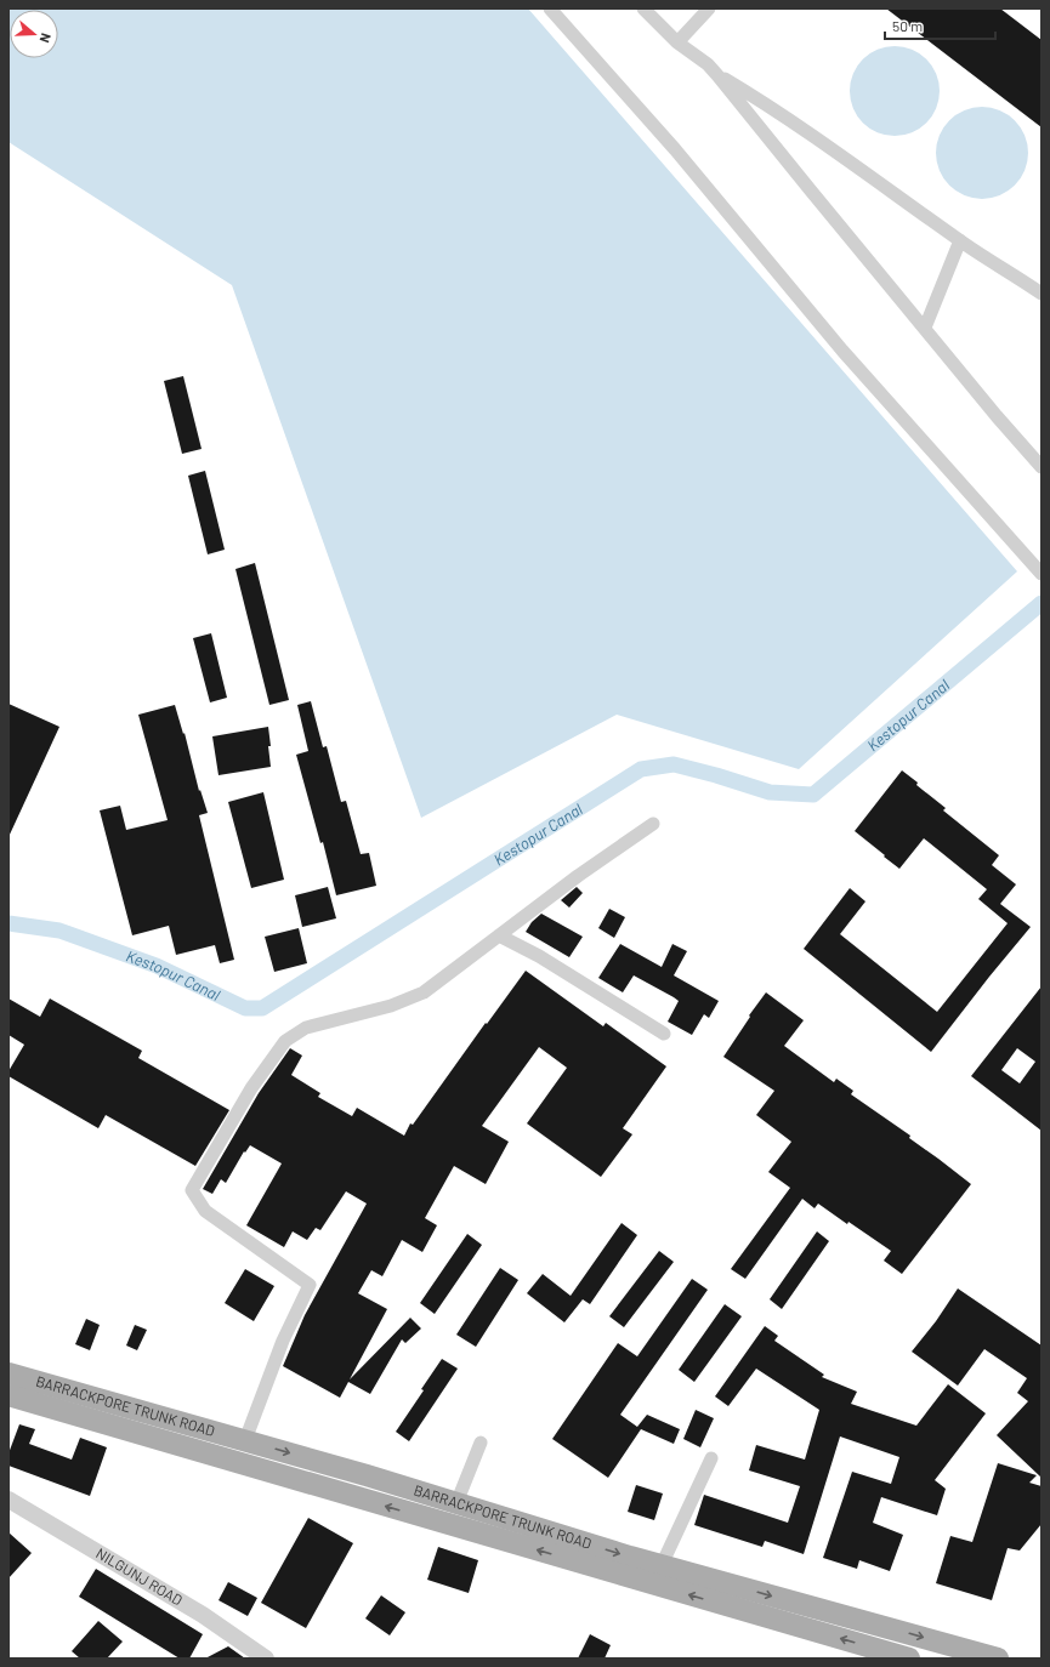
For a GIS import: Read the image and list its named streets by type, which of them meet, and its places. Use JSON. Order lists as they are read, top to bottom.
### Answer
{
  "streets": {
    "main road": ["BARRACKPORE TRUNK ROAD"],
    "street": ["NILGUNJ ROAD"]
  },
  "water": ["Kestopur Canal"],
  "scale_bar": "50 m",
  "north": "right"
}
